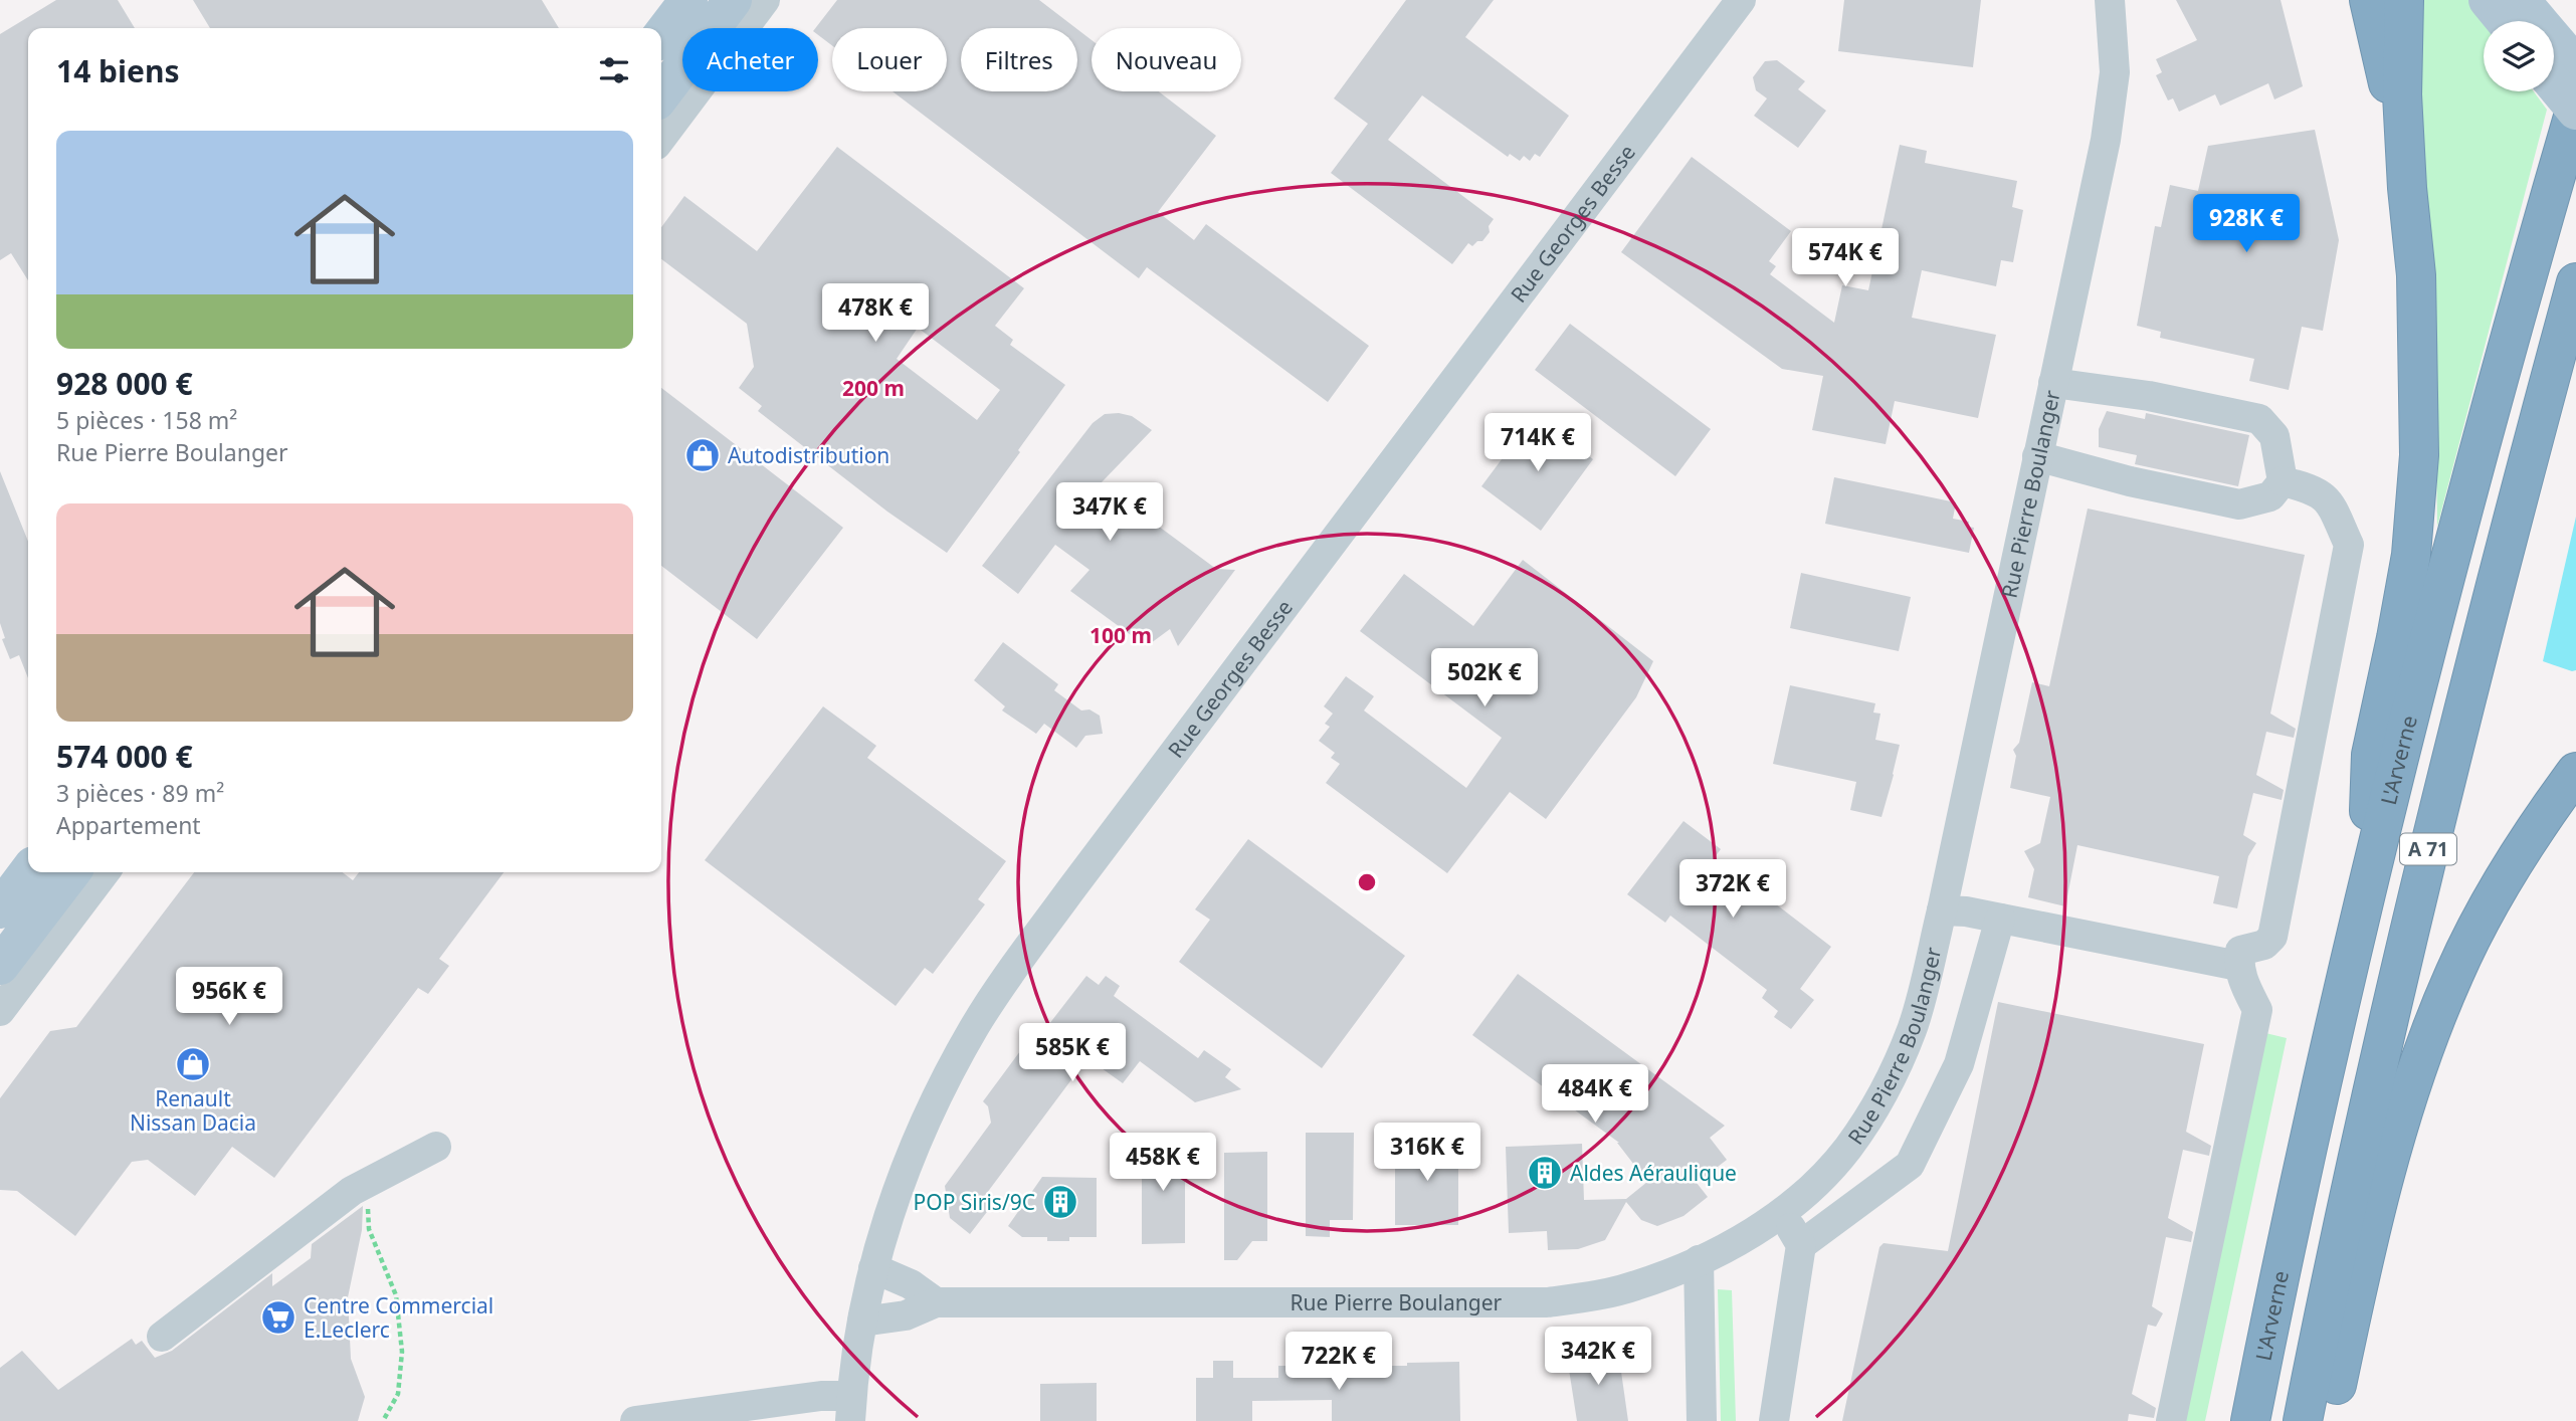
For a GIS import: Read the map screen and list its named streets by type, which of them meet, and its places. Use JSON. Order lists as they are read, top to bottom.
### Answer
{
  "streets": {
    "highway": ["L'Arverne", "A 71"],
    "street": ["Rue Georges Besse", "Rue Pierre Boulanger"]
  },
  "crossings": [
    ["Rue Georges Besse", "Rue Pierre Boulanger"]
  ],
  "places": {
    "shop": ["Autodistribution", "Renault Nissan Dacia"],
    "building": ["Aldes Aéraulique", "POP Siris/9C"],
    "supermarket": ["Centre Commercial E.Leclerc"]
  },
  "page": {
    "chip": [
      "Acheter",
      "Louer",
      "Filtres",
      "Nouveau"
    ],
    "heading": "14 biens",
    "list": [
      {
        "name": "928 000 €",
        "note": "5 pièces · 158 m² · Rue Pierre Boulanger"
      },
      {
        "name": "574 000 €",
        "note": "3 pièces · 89 m² · Appartement"
      }
    ],
    "price": [
      "928K €",
      "574K €",
      "478K €",
      "714K €",
      "347K €",
      "502K €",
      "372K €",
      "956K €",
      "585K €",
      "484K €",
      "316K €",
      "458K €",
      "342K €",
      "722K €"
    ]
  },
  "rings": ["200 m", "100 m"]
}
